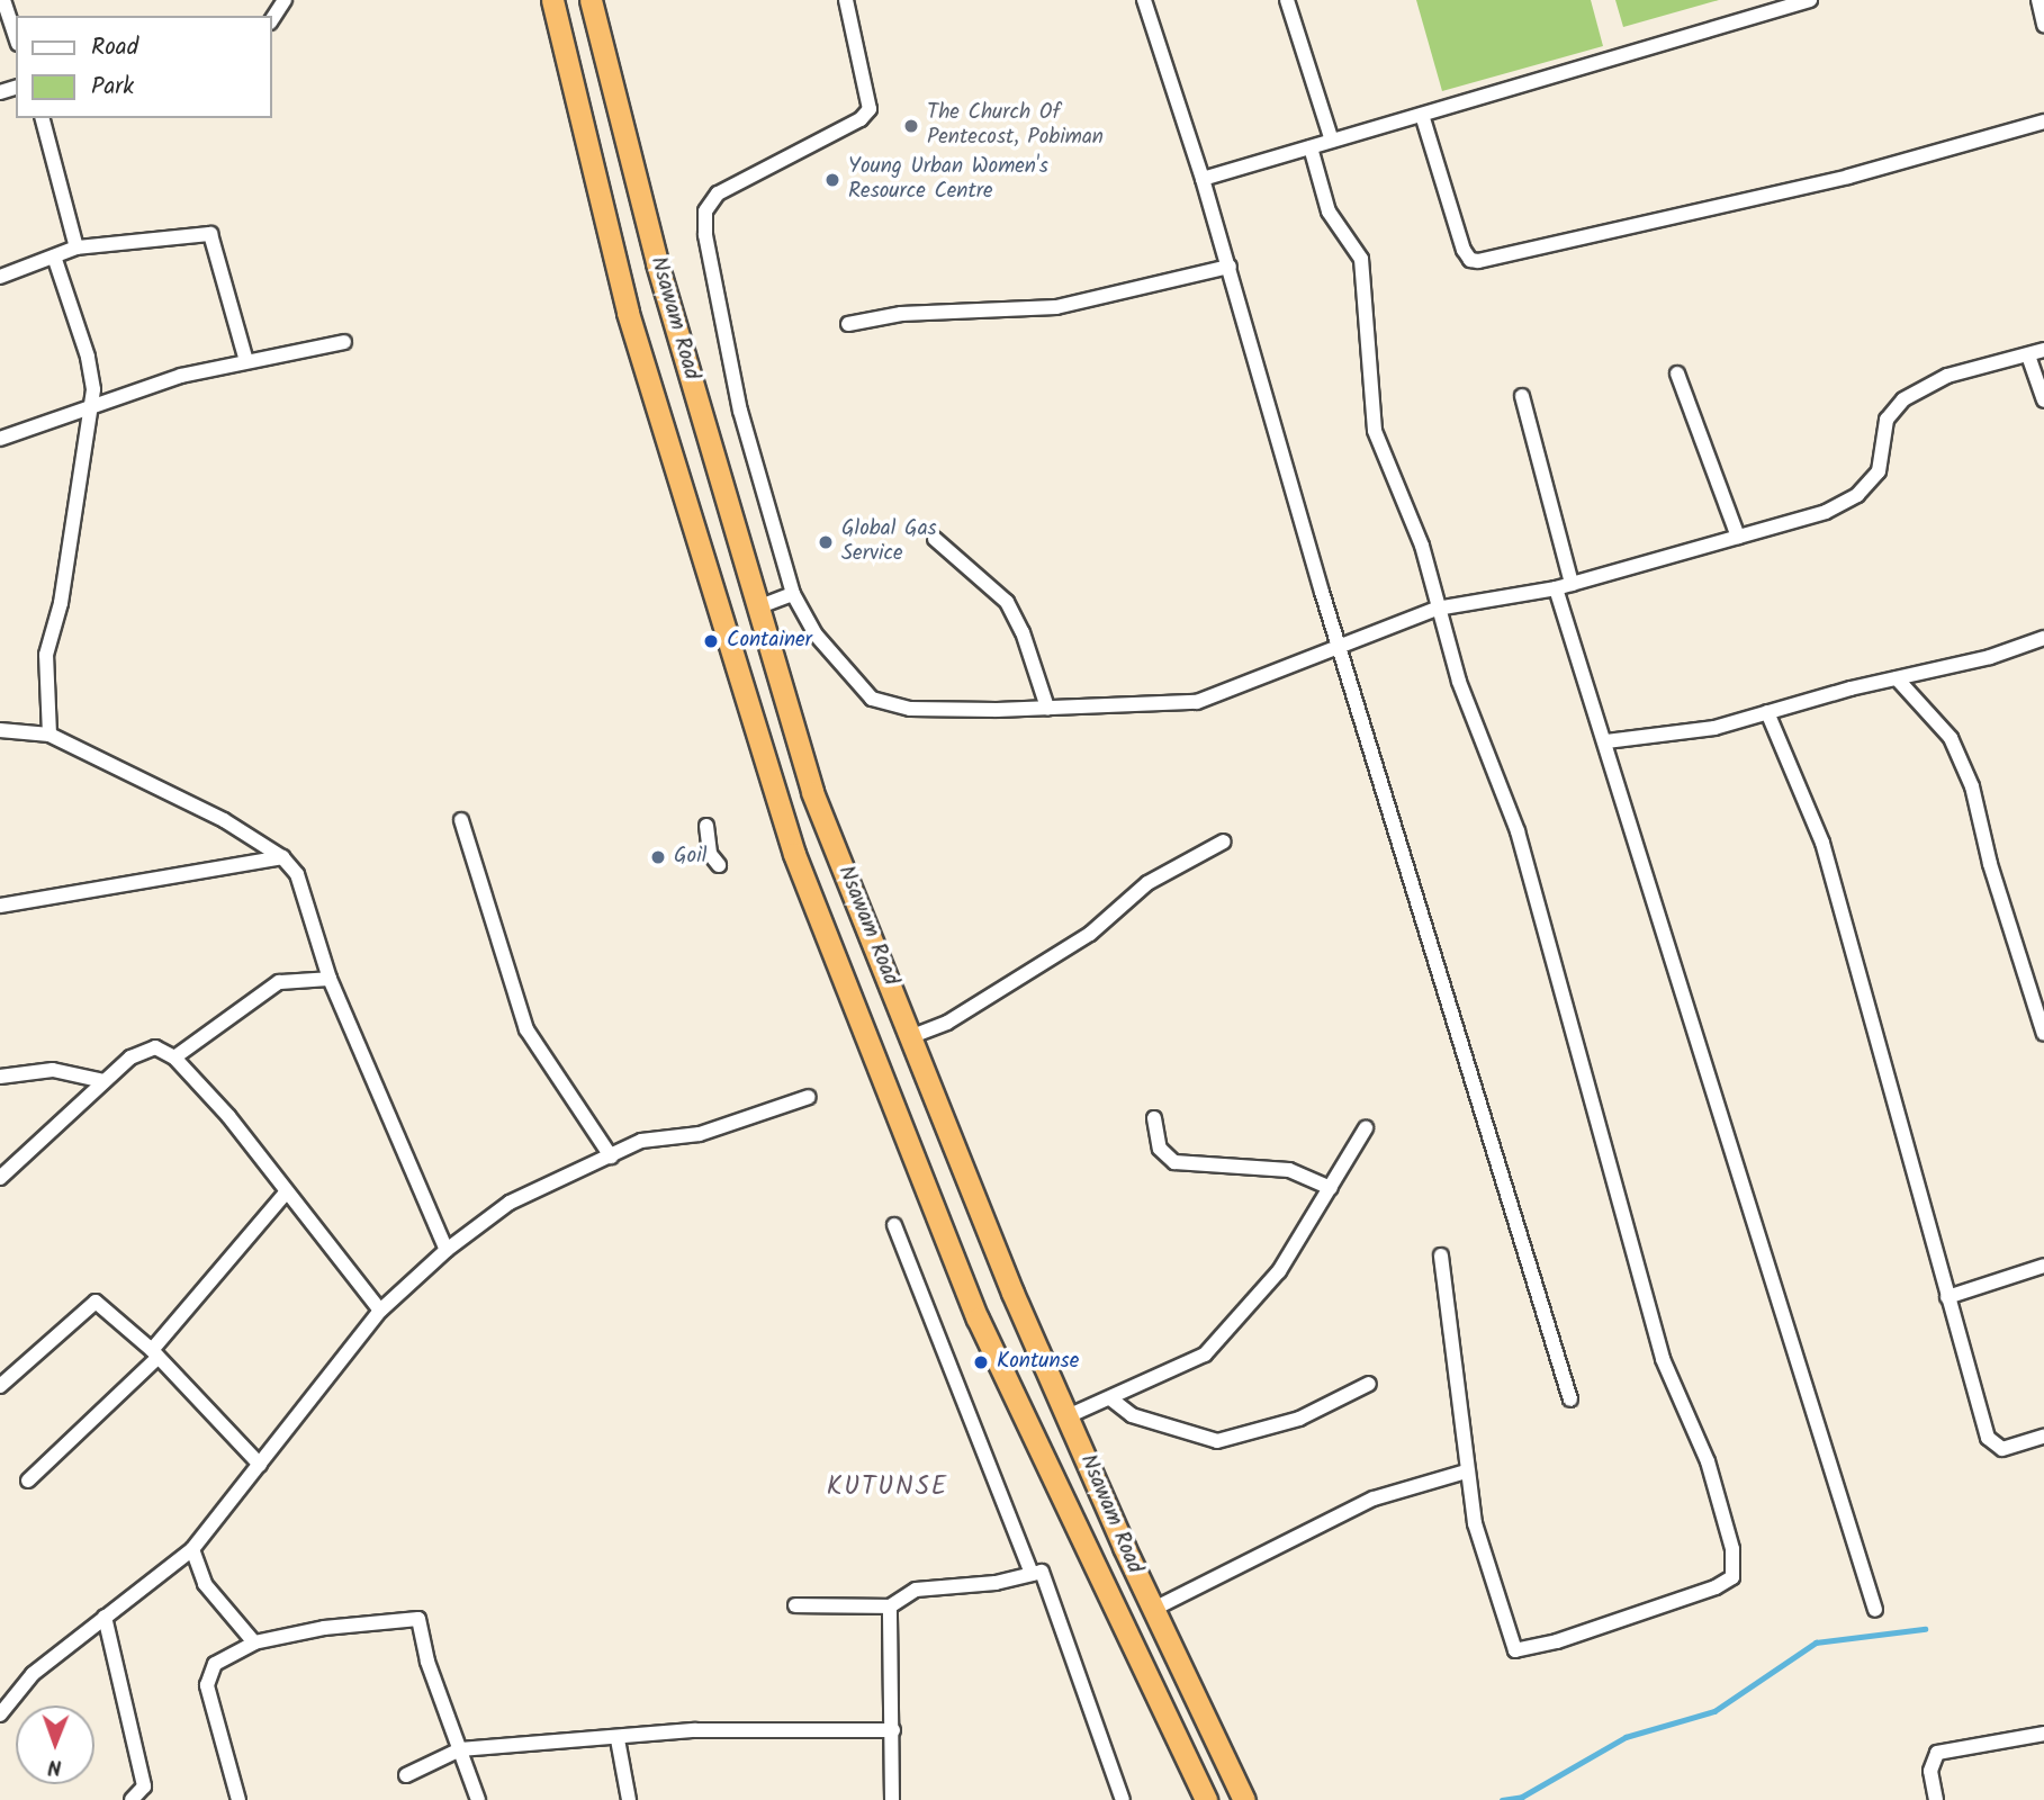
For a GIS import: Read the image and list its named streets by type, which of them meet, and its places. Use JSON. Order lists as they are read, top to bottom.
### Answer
{
  "streets": {
    "highway": ["Nsawam Road"]
  },
  "districts": ["KUTUNSE"],
  "places": [
    "The Church Of Pentecost, Pobiman",
    "Young Urban Women's Resource Centre",
    "Global Gas Service",
    "Container",
    "Goil",
    "Kontunse"
  ],
  "legend": ["Road", "Park"],
  "north": "bottom"
}
